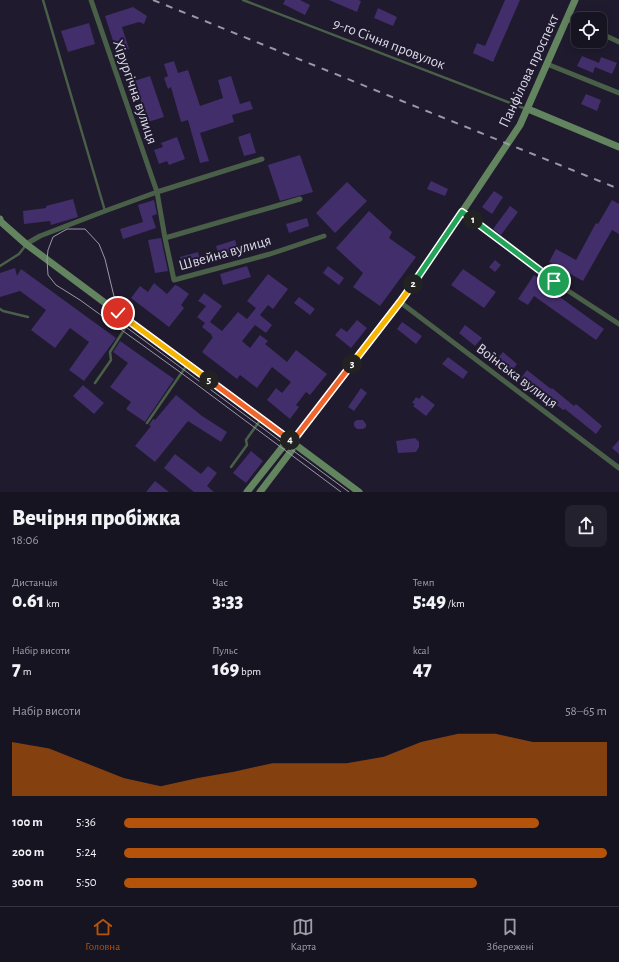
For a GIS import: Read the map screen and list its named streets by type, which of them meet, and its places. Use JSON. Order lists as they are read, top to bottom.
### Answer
{
  "streets": {
    "street": [
      "Панфілова проспект",
      "Хірургічна вулиця",
      "Швейна вулиця",
      "Воїнська вулиця"
    ],
    "lane": ["9-го Січня провулок"]
  },
  "crossings": [
    ["9-го Січня провулок", "Панфілова проспект"],
    ["Панфілова проспект", "Воїнська вулиця"],
    ["Хірургічна вулиця", "Швейна вулиця"]
  ],
  "page": {
    "pins": [
      "1",
      "2",
      "3",
      "5",
      "4"
    ],
    "heading": ["Вечірня пробіжка", "18:06"],
    "stats": [
      ["Дистанція", "0.61 km"],
      ["Час", "3:33"],
      ["Темп", "5:49 /km"],
      ["Набір висоти", "7 m"],
      ["Пульс", "169 bpm"],
      ["kcal", "47"]
    ],
    "chart": ["Набір висоти", "58–65 m"],
    "list": [
      {
        "name": "100 m",
        "note": "5:36"
      },
      {
        "name": "200 m",
        "note": "5:24"
      },
      {
        "name": "300 m",
        "note": "5:50"
      }
    ],
    "tabs": ["Головна", "Карта", "Збережені"]
  }
}
